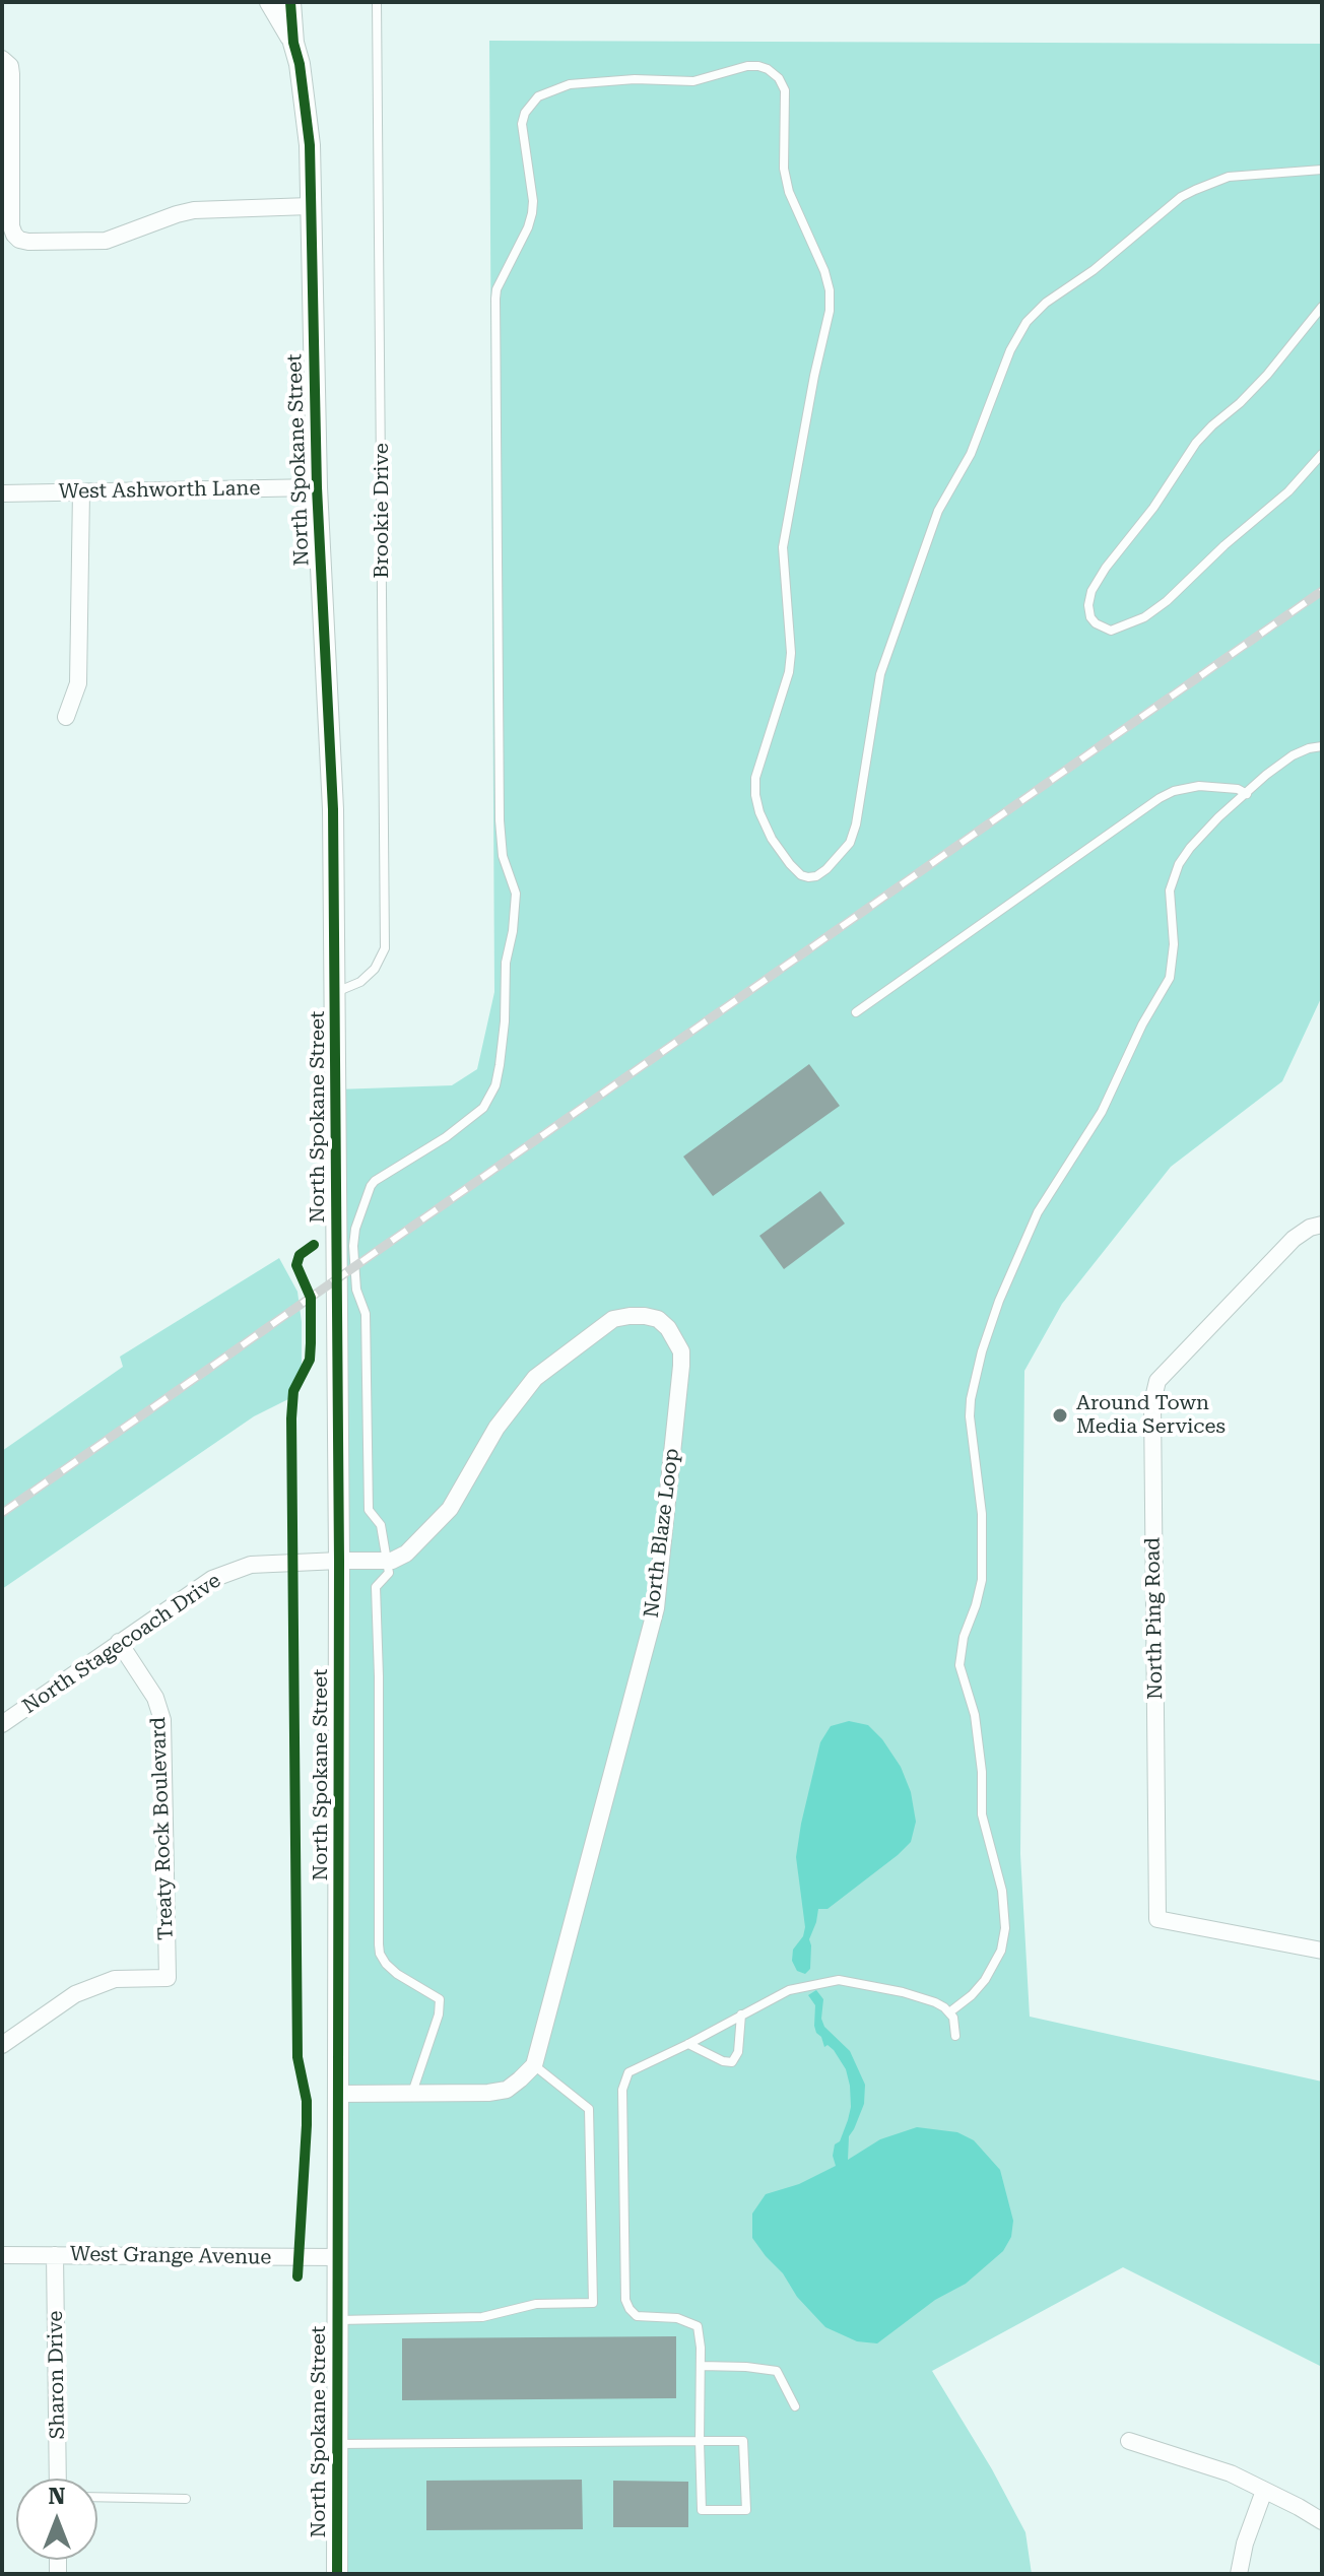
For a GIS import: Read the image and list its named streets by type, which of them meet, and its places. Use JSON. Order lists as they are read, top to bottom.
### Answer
{
  "streets": {
    "street": [
      "North Spokane Street",
      "West Ashworth Lane",
      "North Blaze Loop",
      "North Ping Road",
      "North Stagecoach Drive",
      "Treaty Rock Boulevard",
      "West Grange Avenue",
      "Sharon Drive"
    ],
    "lane": ["Brookie Drive"]
  },
  "crossings": [
    ["North Spokane Street", "West Ashworth Lane"],
    ["North Spokane Street", "Brookie Drive"],
    ["North Spokane Street", "North Stagecoach Drive"],
    ["North Spokane Street", "West Grange Avenue"],
    ["North Stagecoach Drive", "Treaty Rock Boulevard"],
    ["West Grange Avenue", "Sharon Drive"]
  ],
  "places": ["Around Town Media Services"],
  "north": "top"
}
